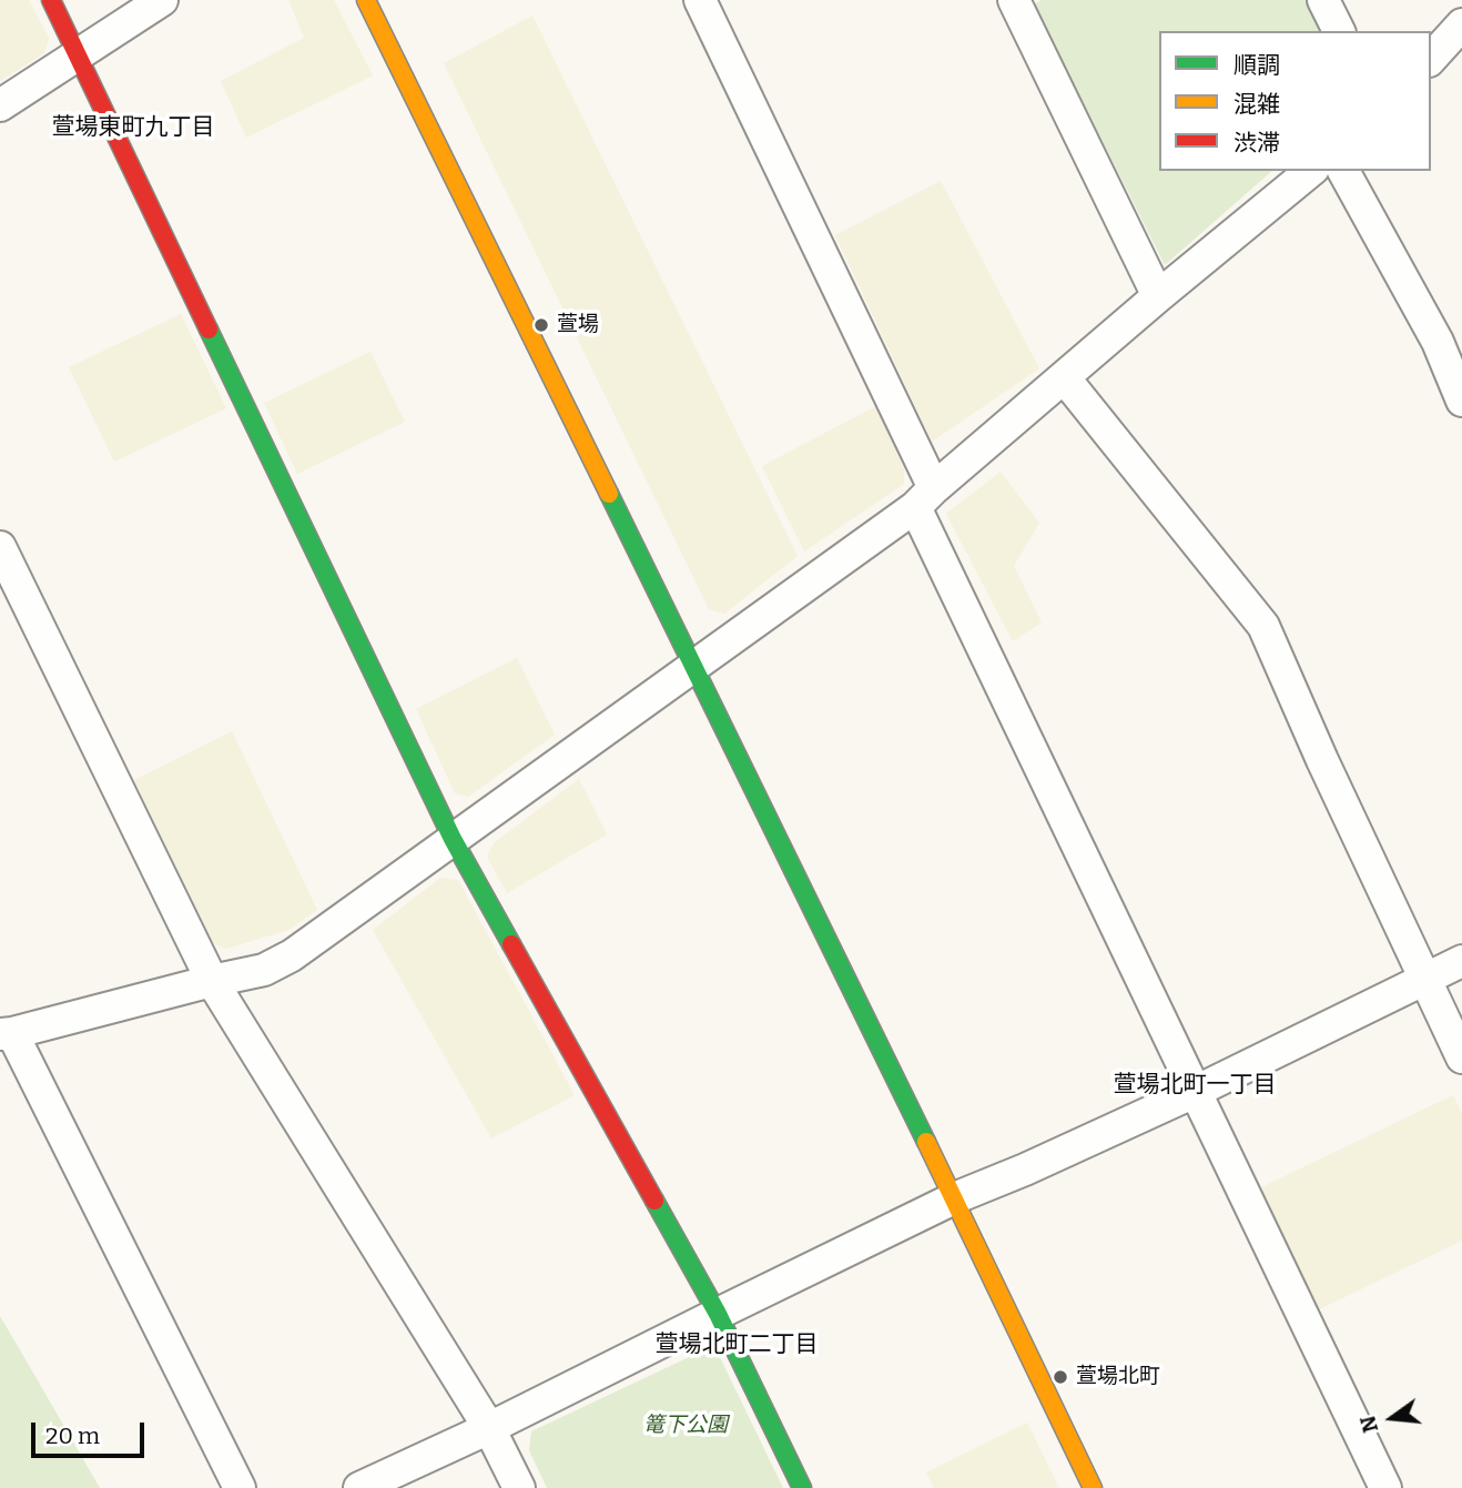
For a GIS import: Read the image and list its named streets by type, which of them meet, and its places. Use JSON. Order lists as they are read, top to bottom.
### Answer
{
  "districts": ["萱場東町九丁目", "萱場北町一丁目", "萱場北町二丁目"],
  "parks": ["篭下公園"],
  "places": ["萱場", "萱場北町"],
  "legend": ["順調", "混雑", "渋滞"],
  "scale_bar": "20 m",
  "north": "left"
}
